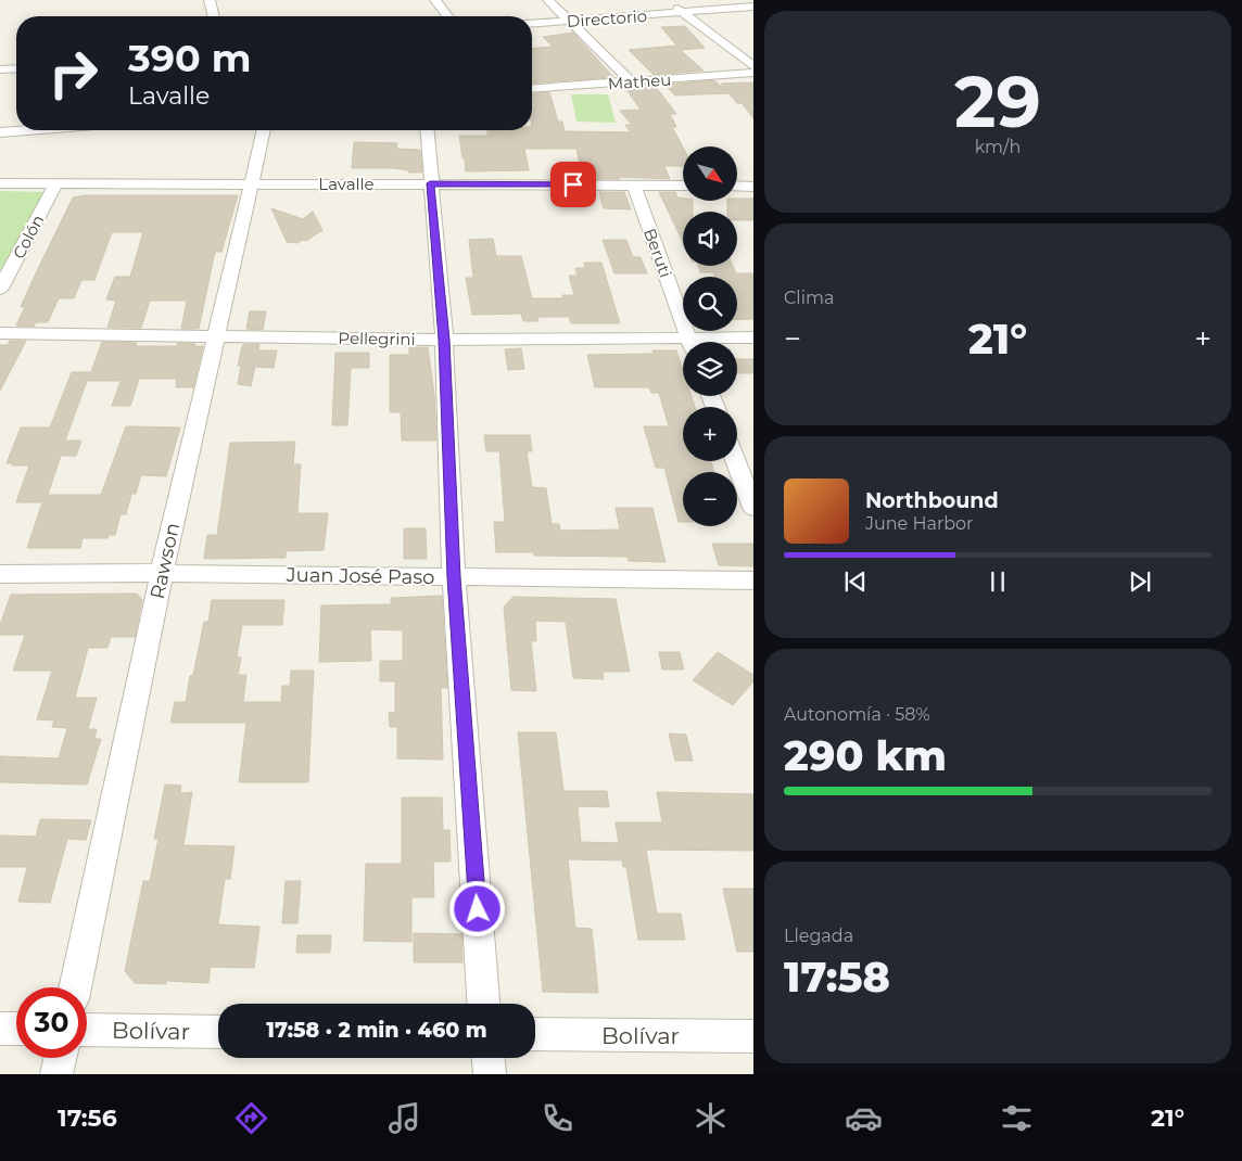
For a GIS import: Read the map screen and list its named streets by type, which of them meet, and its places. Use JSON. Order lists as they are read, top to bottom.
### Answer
{
  "streets": {
    "street": [
      "Directorio",
      "Matheu",
      "Lavalle",
      "Colón",
      "Beruti",
      "Pellegrini",
      "Rawson",
      "Juan José Paso",
      "Bolívar"
    ]
  },
  "crossings": [
    ["Lavalle", "Colón"],
    ["Lavalle", "Beruti"],
    ["Lavalle", "Rawson"],
    ["Pellegrini", "Rawson"],
    ["Rawson", "Juan José Paso"]
  ],
  "north": "bottom right",
  "page": {
    "tile": [
      ["29", "km/h"],
      "Clima",
      ["Autonomía · 58%", "290 km"],
      ["Llegada", "17:58"]
    ],
    "turn": ["390 m", "Lavalle"],
    "map_buttons": ["+", "−"],
    "heat": ["−", "21°", "+"],
    "song": ["Northbound", "June Harbor"],
    "limit": "30",
    "trip": "17:58 · 2 min · 460 m",
    "tabs": ["17:56", "21°"]
  }
}
